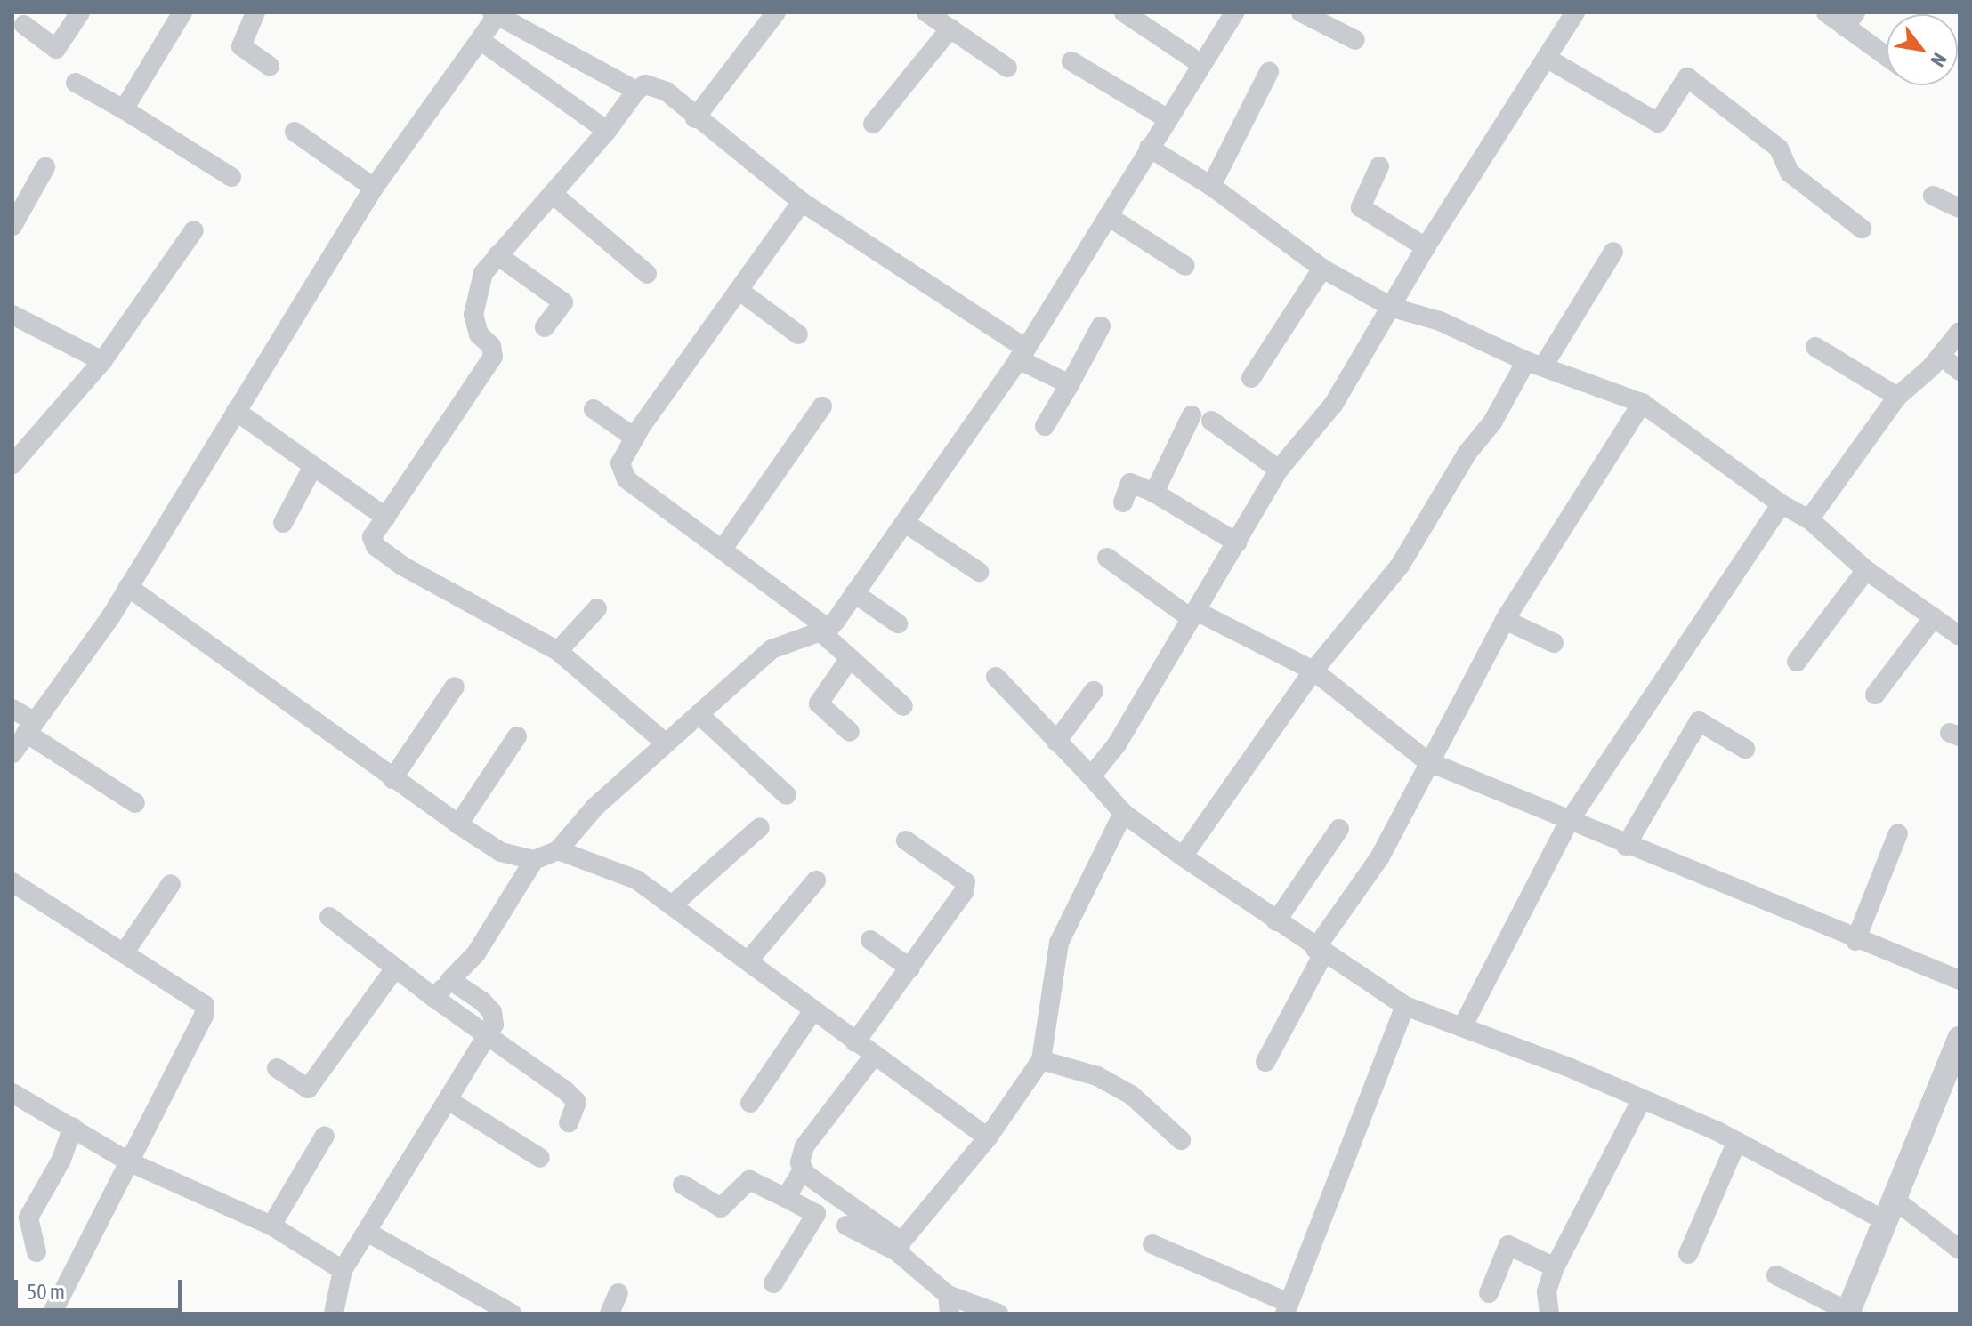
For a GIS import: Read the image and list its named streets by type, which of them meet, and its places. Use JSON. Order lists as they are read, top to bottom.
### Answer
{
  "scale_bar": "50 m",
  "north": "bottom right"
}
